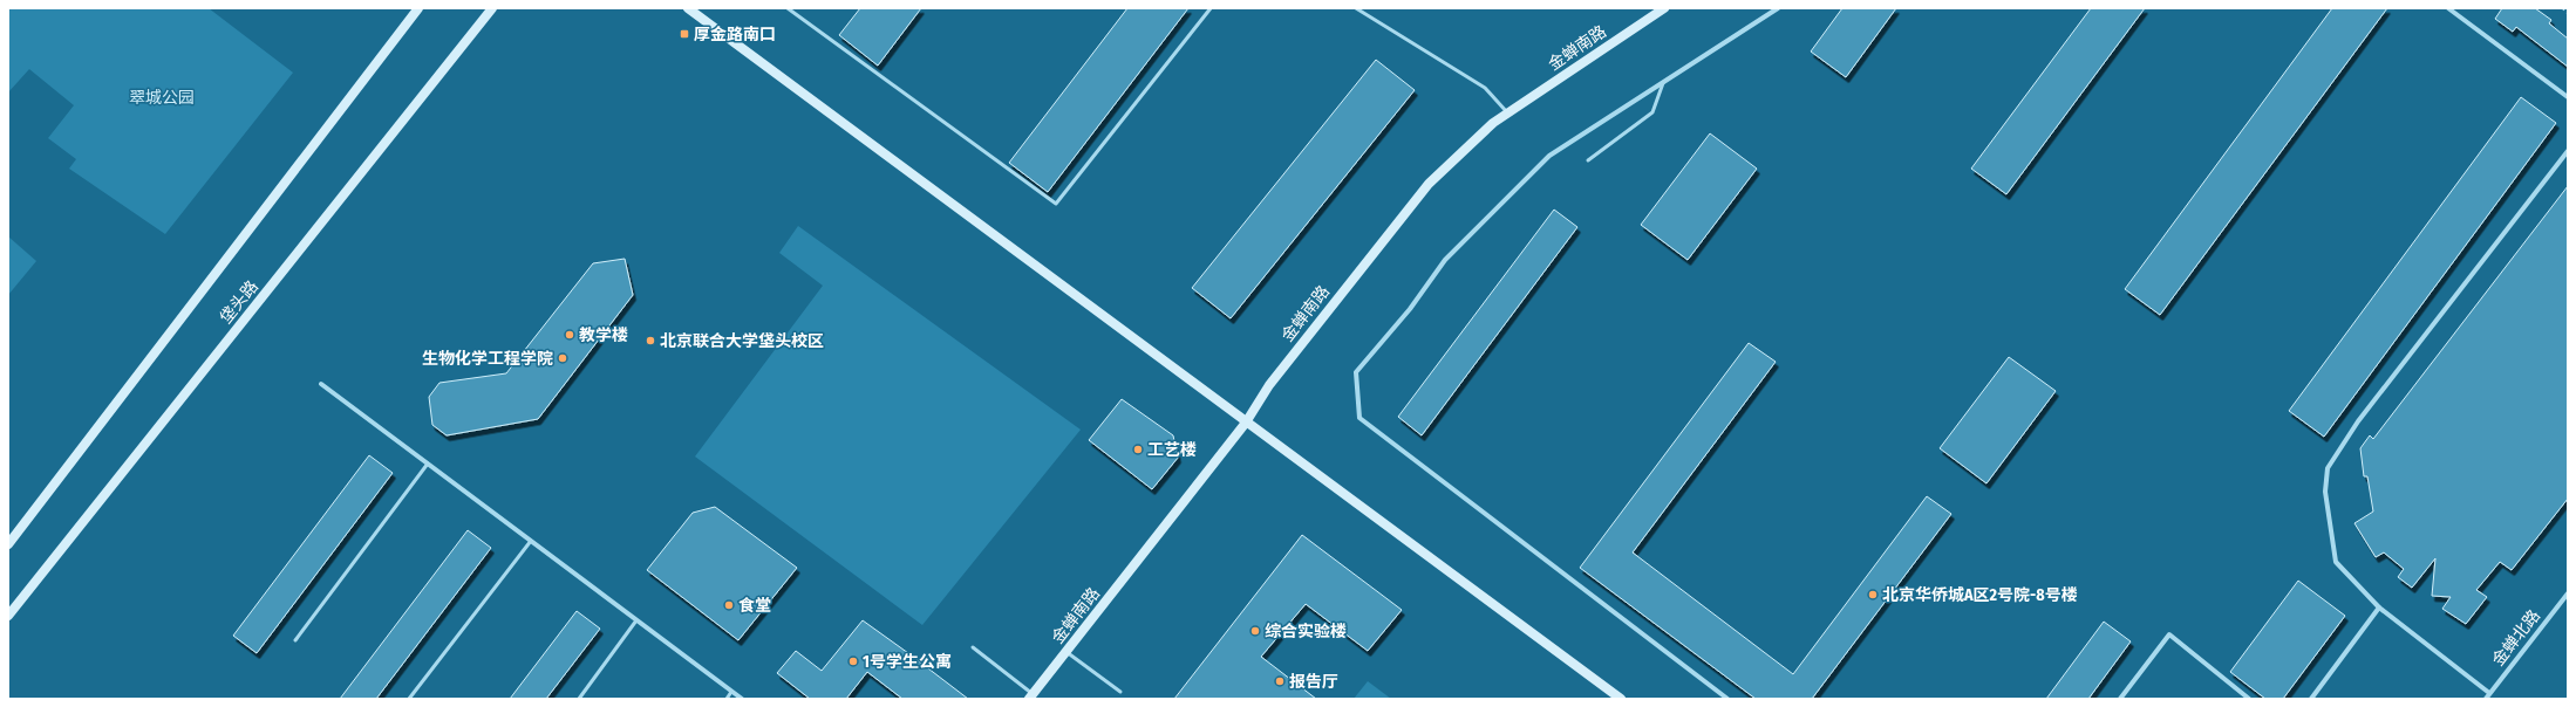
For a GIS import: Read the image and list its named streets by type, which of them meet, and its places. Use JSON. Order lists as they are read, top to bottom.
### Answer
{
  "streets": {
    "street": ["金蝉南路", "垡头路", "金蝉北路"]
  },
  "parks": ["翠城公园"],
  "places": {
    "transit": ["厚金路南口"],
    "other": [
      "教学楼",
      "北京联合大学垡头校区",
      "生物化学工程学院",
      "工艺楼",
      "北京华侨城A区2号院-8号楼",
      "食堂",
      "综合实验楼",
      "1号学生公寓",
      "报告厅"
    ]
  }
}
